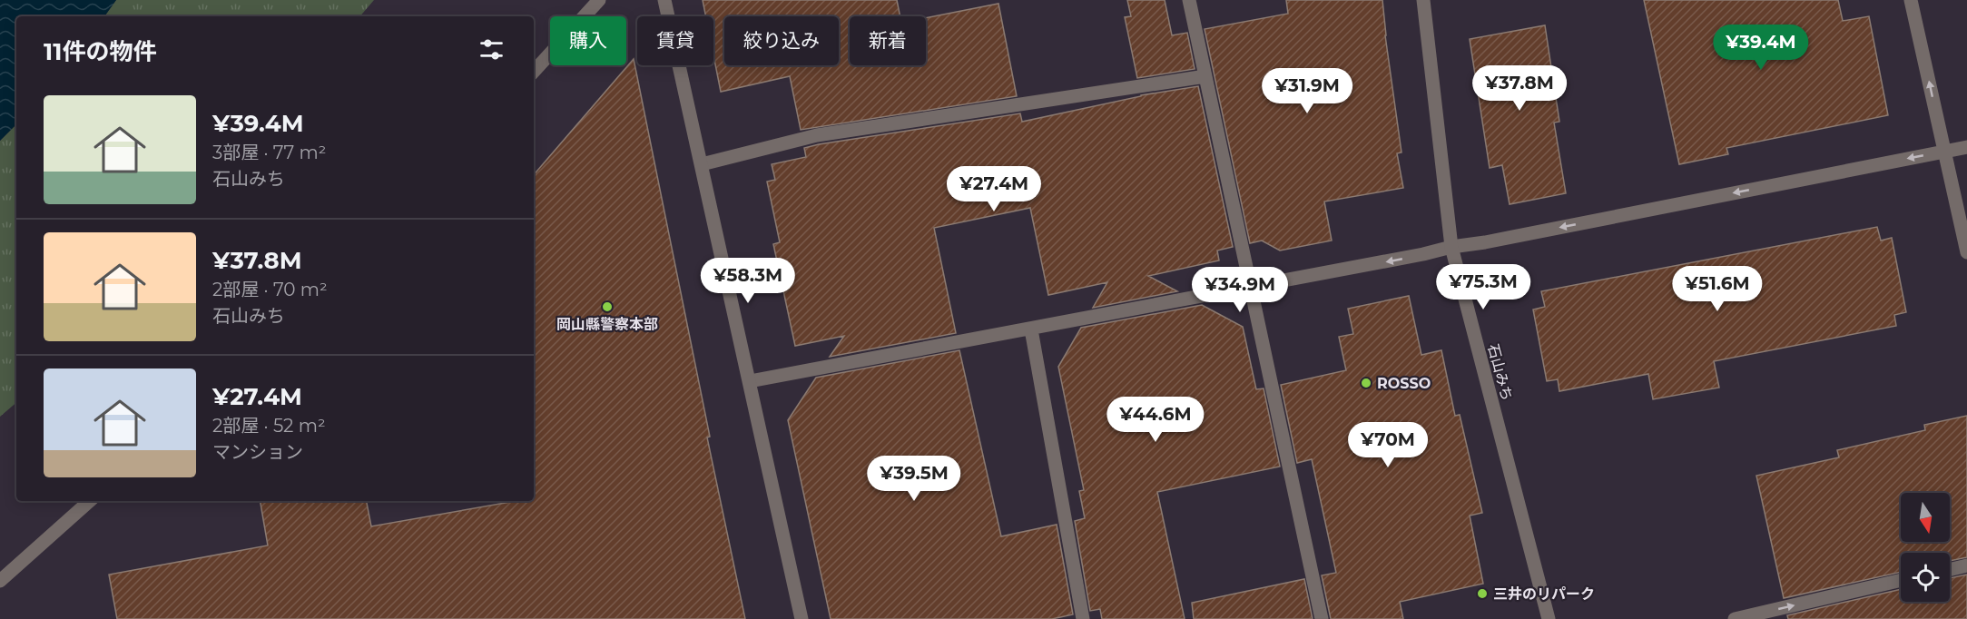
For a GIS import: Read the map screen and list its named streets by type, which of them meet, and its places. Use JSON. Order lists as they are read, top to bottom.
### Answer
{
  "streets": {
    "street": ["石山みち"]
  },
  "places": ["岡山縣警察本部", "ROSSO", "三井のリパーク"],
  "north": "bottom",
  "page": {
    "chip": [
      "購入",
      "賃貸",
      "絞り込み",
      "新着"
    ],
    "heading": "11件の物件",
    "price": [
      "¥39.4M",
      "¥37.8M",
      "¥31.9M",
      "¥27.4M",
      "¥58.3M",
      "¥75.3M",
      "¥51.6M",
      "¥34.9M",
      "¥44.6M",
      "¥70M",
      "¥39.5M"
    ],
    "list": [
      {
        "name": "¥39.4M",
        "note": "3部屋 · 77 m² · 石山みち"
      },
      {
        "name": "¥37.8M",
        "note": "2部屋 · 70 m² · 石山みち"
      },
      {
        "name": "¥27.4M",
        "note": "2部屋 · 52 m² · マンション"
      }
    ]
  }
}
